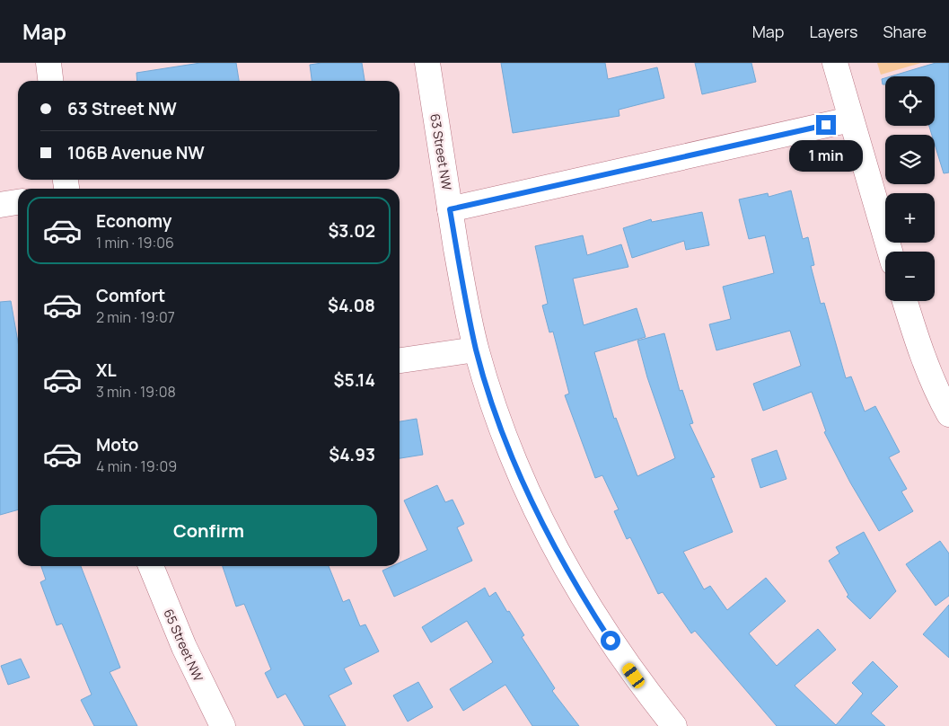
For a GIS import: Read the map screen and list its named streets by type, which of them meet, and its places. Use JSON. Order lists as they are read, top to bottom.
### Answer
{
  "streets": {
    "street": ["63 Street NW", "65 Street NW"]
  },
  "page": {
    "header": "Map",
    "nav": ["Map", "Layers", "Share"],
    "map_buttons": ["+", "−"],
    "banner": ["63 Street NW", "106B Avenue NW"],
    "bubble": "1 min",
    "list": [
      {
        "name": "Economy",
        "note": "1 min · 19:06",
        "value": "$3.02"
      },
      {
        "name": "Comfort",
        "note": "2 min · 19:07",
        "value": "$4.08"
      },
      {
        "name": "XL",
        "note": "3 min · 19:08",
        "value": "$5.14"
      },
      {
        "name": "Moto",
        "note": "4 min · 19:09",
        "value": "$4.93"
      }
    ],
    "buttons": "Confirm"
  }
}
